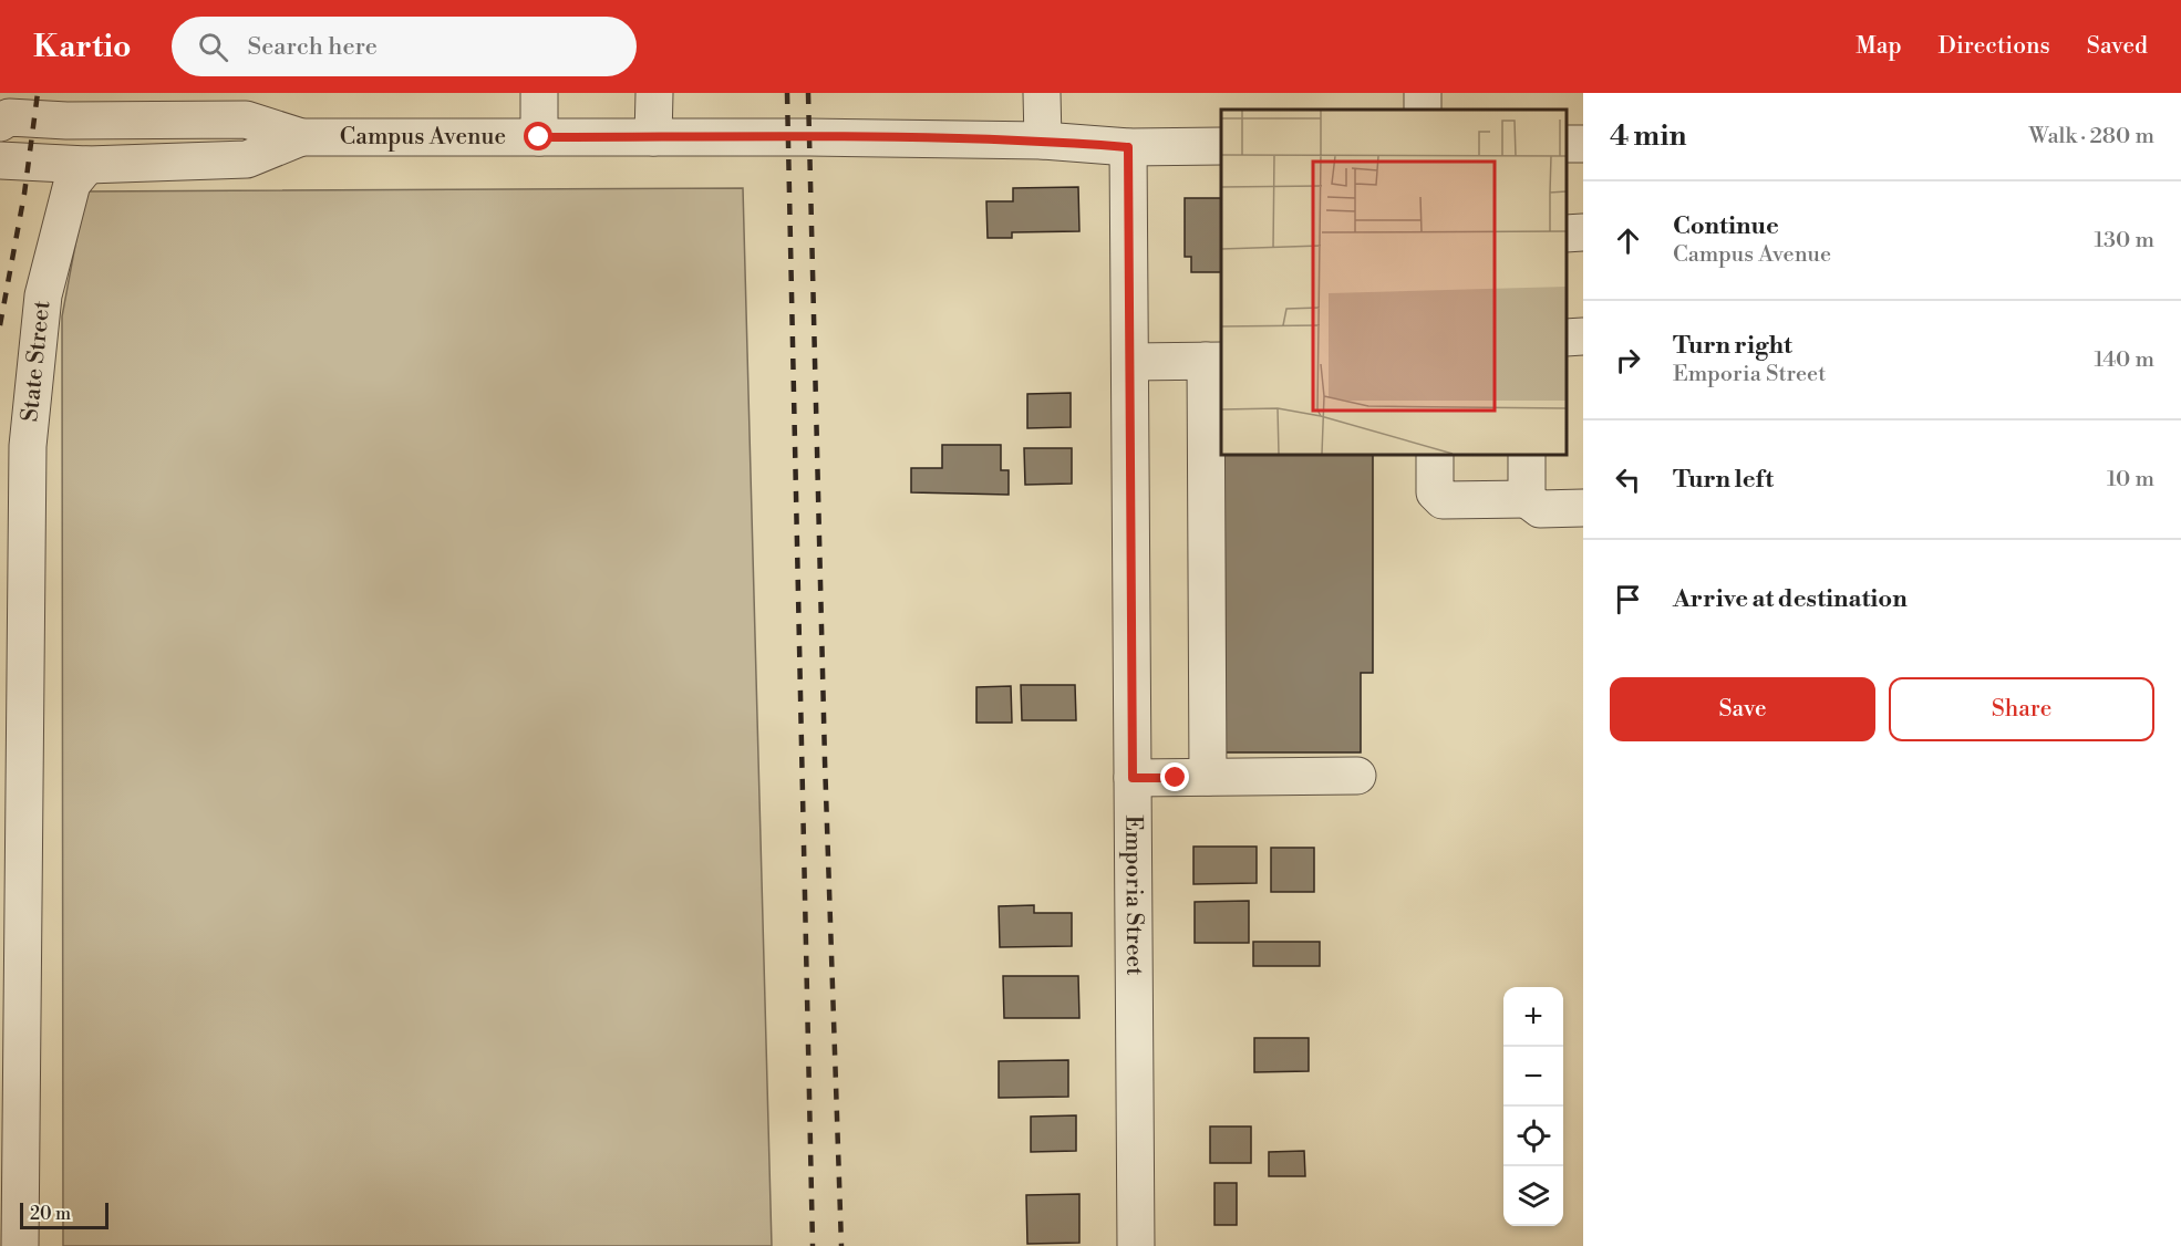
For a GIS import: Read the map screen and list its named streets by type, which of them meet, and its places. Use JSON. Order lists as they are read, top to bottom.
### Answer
{
  "streets": {
    "street": ["Campus Avenue", "State Street", "Emporia Street"]
  },
  "crossings": [
    ["Campus Avenue", "State Street"],
    ["Campus Avenue", "Emporia Street"]
  ],
  "scale_bar": "20 m",
  "page": {
    "header": "Kartio",
    "search": "Search here",
    "nav": ["Map", "Directions", "Saved"],
    "heading": ["4 min", "Walk · 280 m"],
    "list": [
      ["Continue", "Campus Avenue", "130 m"],
      ["Turn right", "Emporia Street", "140 m"],
      ["Turn left", "10 m"],
      "Arrive at destination"
    ],
    "buttons": ["Save", "Share"],
    "map_buttons": ["+", "−"],
    "scale": "20 m"
  }
}
